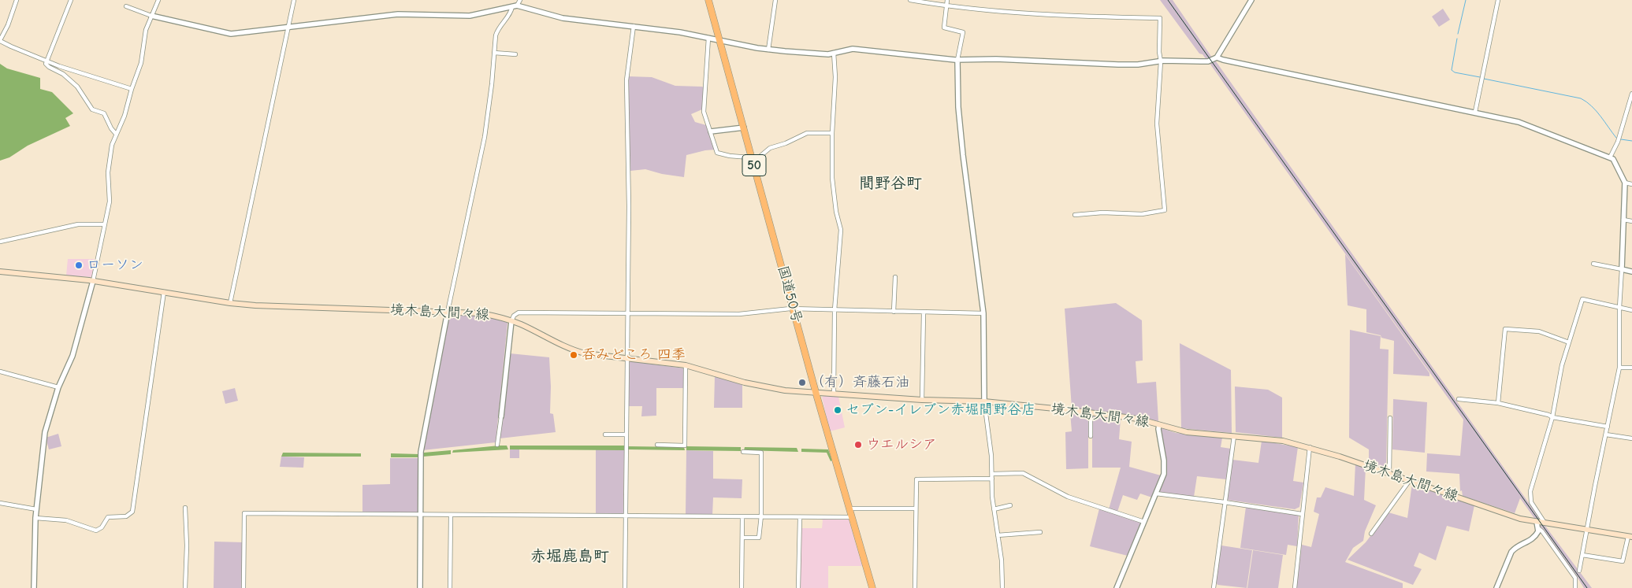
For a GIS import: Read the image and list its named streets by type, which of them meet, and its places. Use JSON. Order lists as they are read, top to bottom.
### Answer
{
  "streets": {
    "highway": ["50", "国道50号"],
    "main road": ["境木島大間々線"]
  },
  "crossings": [
    ["国道50号", "境木島大間々線"]
  ],
  "districts": ["間野谷町", "赤堀鹿島町"],
  "places": [
    "ローソン",
    "呑みどころ 四季",
    "（有）斉藤石油",
    "セブン-イレブン赤堀間野谷店",
    "ウエルシア"
  ]
}
